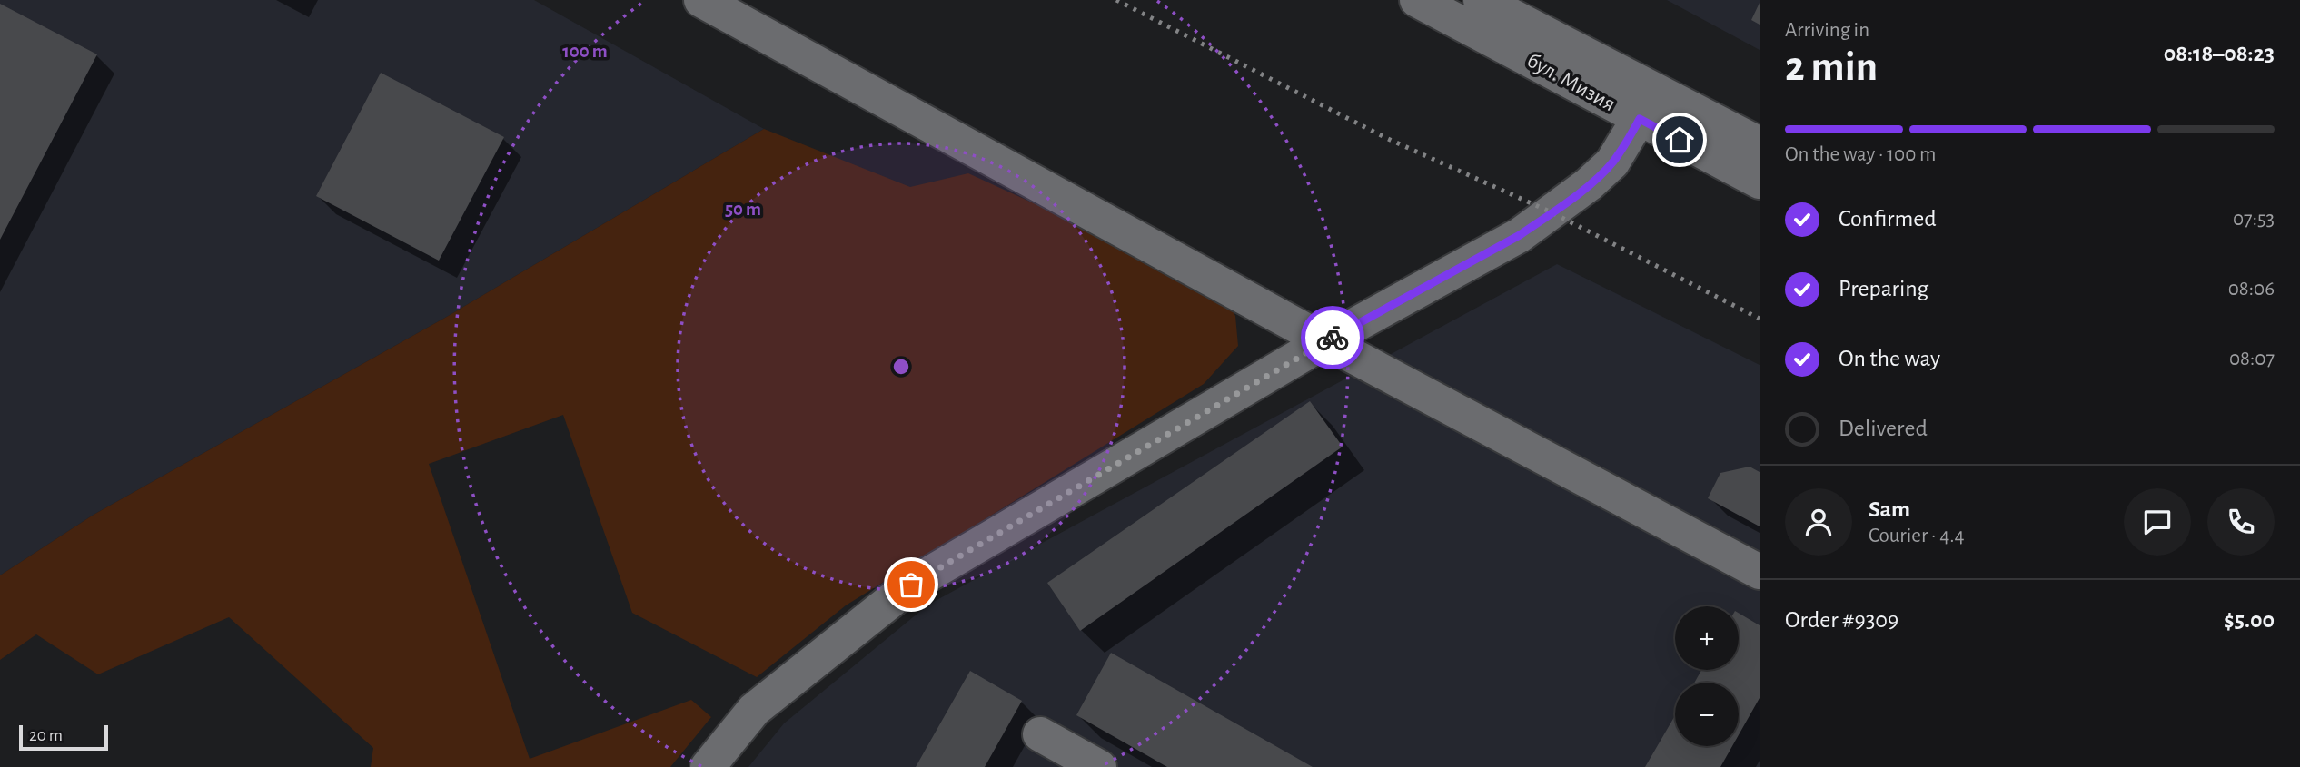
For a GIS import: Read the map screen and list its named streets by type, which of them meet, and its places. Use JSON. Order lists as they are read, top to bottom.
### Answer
{
  "streets": {
    "street": ["бул. Мизия"]
  },
  "scale_bar": "20 m",
  "page": {
    "heading": ["2 min", "Arriving in", "08:18–08:23"],
    "panel": [
      "Sam",
      "Courier · 4.4",
      "Order #9309",
      "$5.00"
    ],
    "bar": "On the way · 100 m",
    "list": [
      ["Confirmed", "07:53"],
      ["Preparing", "08:06"],
      ["On the way", "08:07"],
      "Delivered"
    ],
    "map_buttons": ["+", "−"],
    "scale": "20 m"
  },
  "rings": ["100 m", "50 m"]
}
